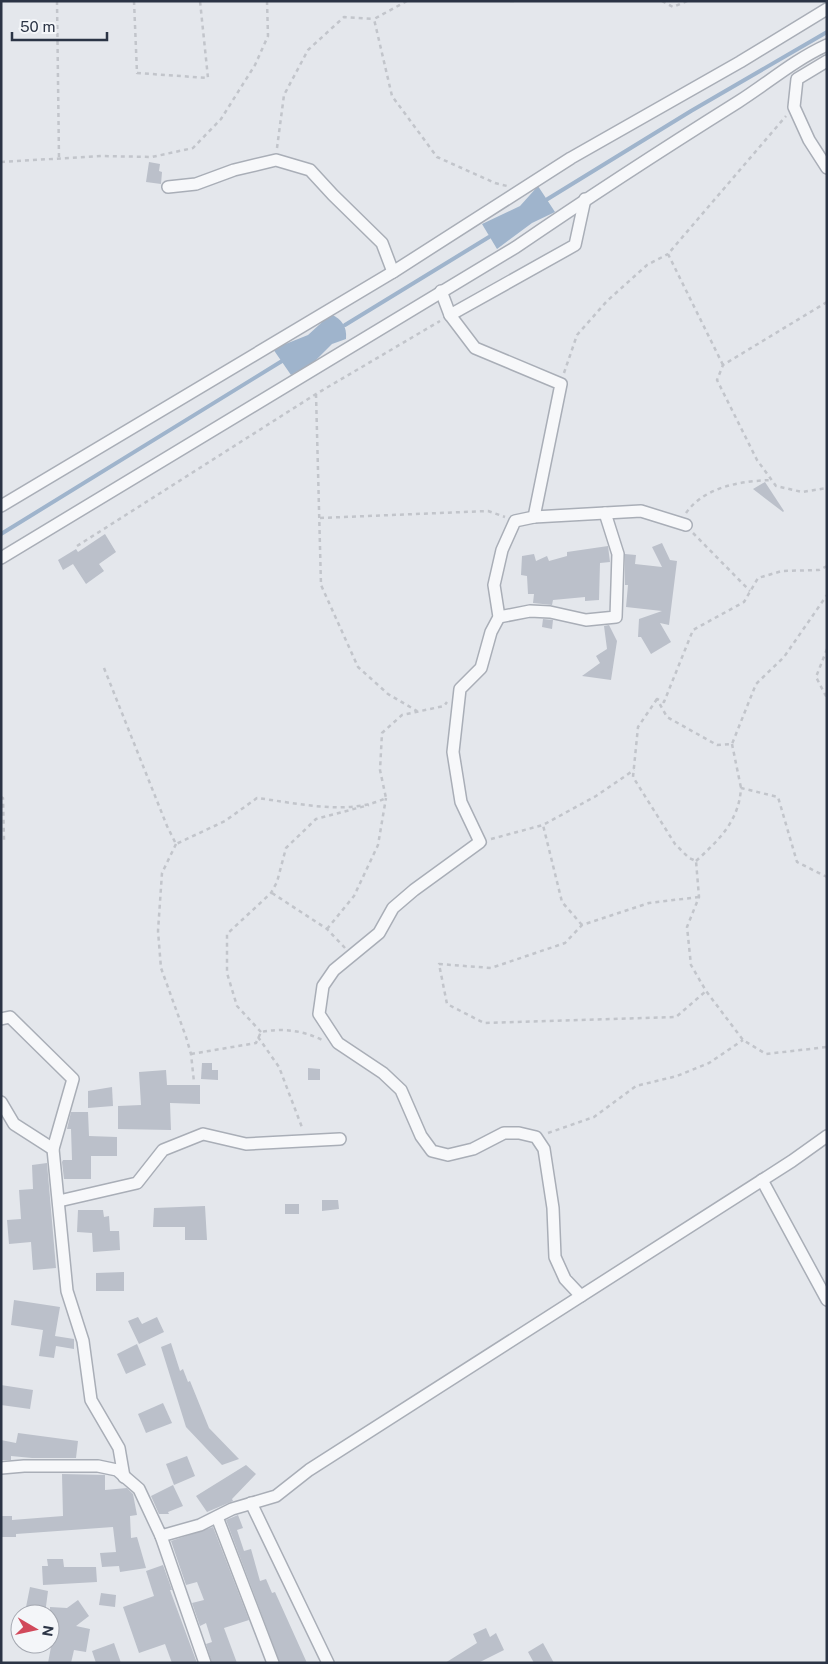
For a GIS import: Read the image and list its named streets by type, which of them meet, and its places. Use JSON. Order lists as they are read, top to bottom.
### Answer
{
  "scale_bar": "50 m",
  "north": "right"
}
